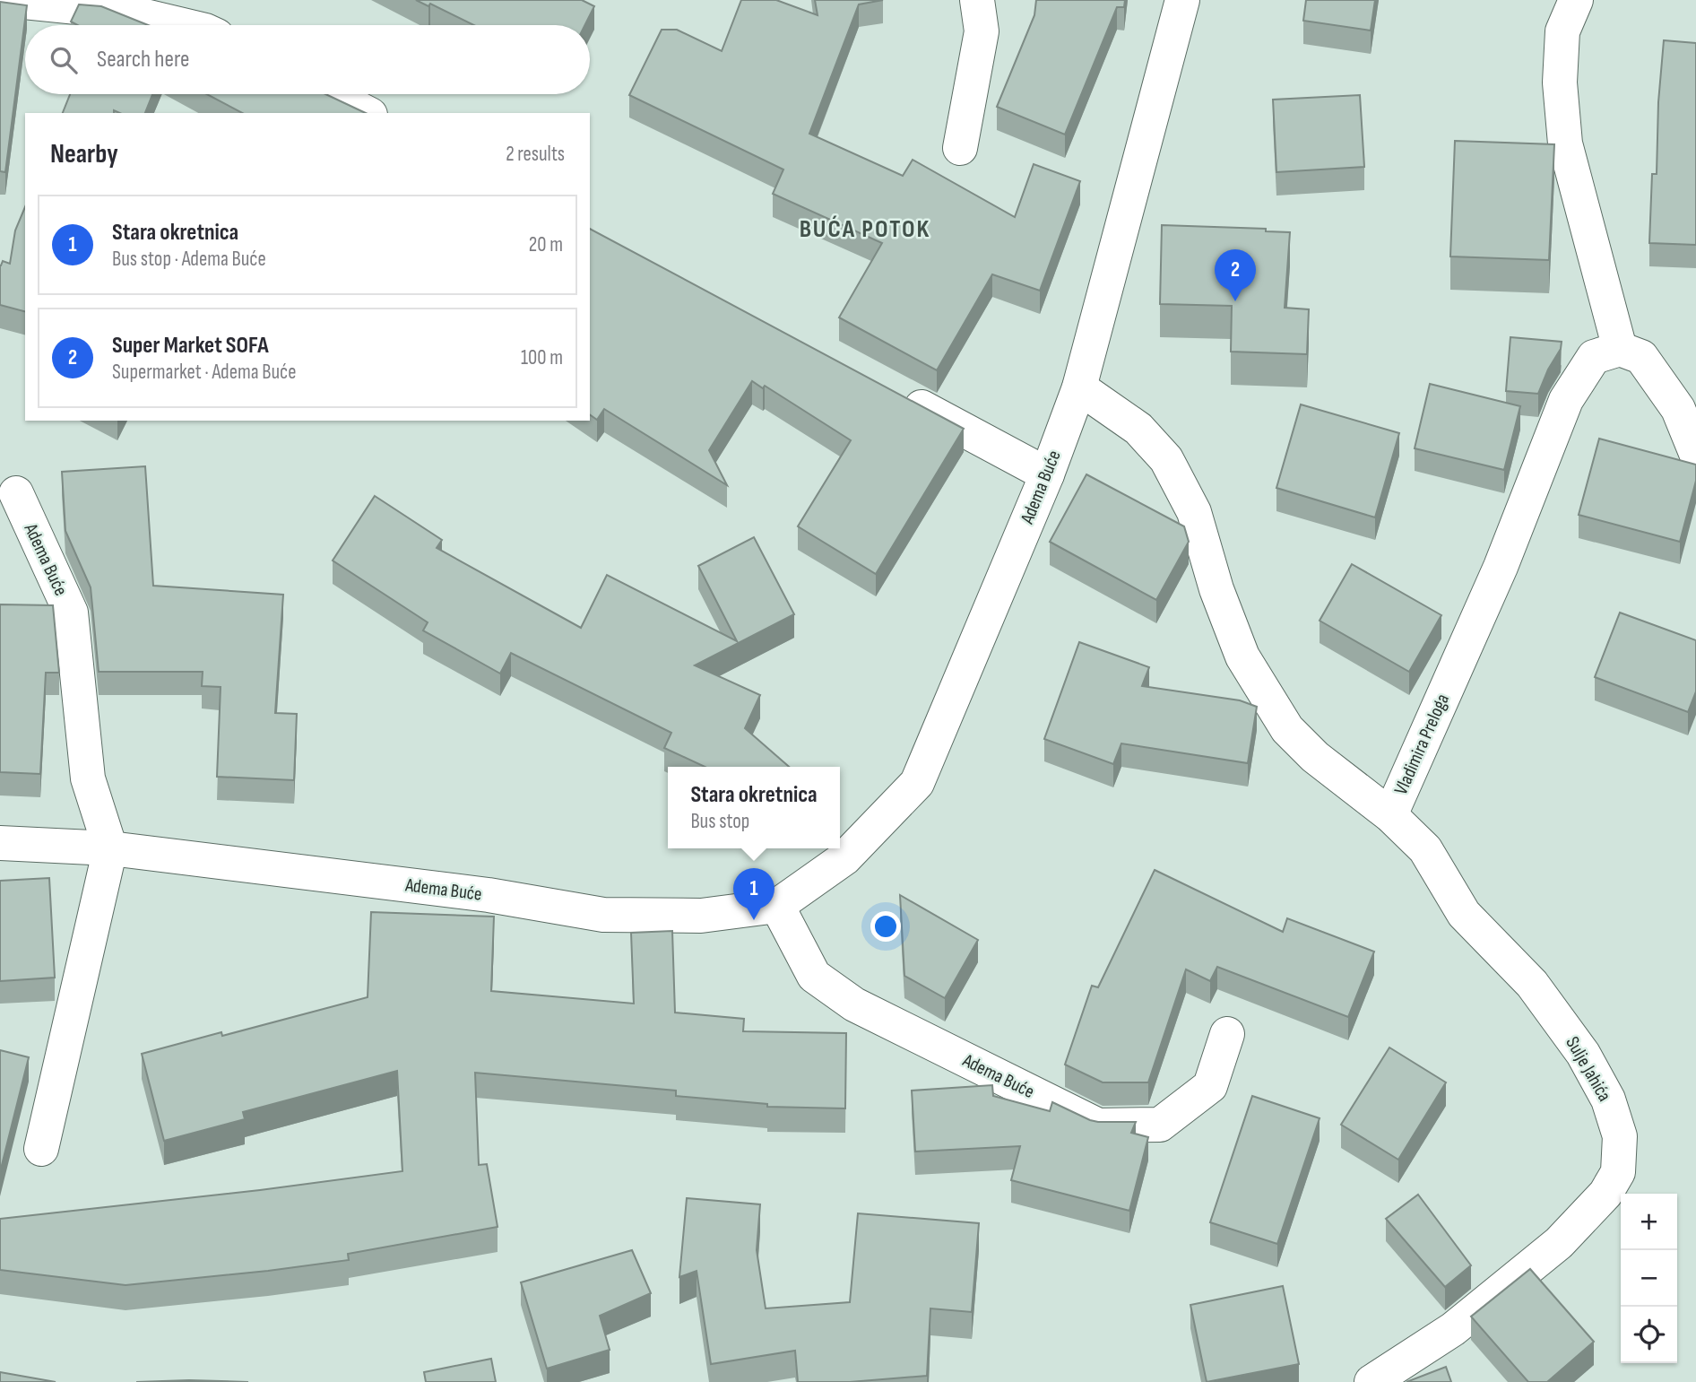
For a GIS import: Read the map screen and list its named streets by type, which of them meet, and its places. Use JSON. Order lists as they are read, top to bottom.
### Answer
{
  "streets": {
    "street": ["Adema Buće", "Vladimira Preloga", "Sulje Jahića"]
  },
  "crossings": [
    ["Adema Buće", "Vladimira Preloga"],
    ["Vladimira Preloga", "Sulje Jahića"]
  ],
  "districts": ["BUĆA POTOK"],
  "page": {
    "search": "Search here",
    "heading": ["Nearby", "2 results"],
    "list": [
      {
        "mark": "1",
        "name": "Stara okretnica",
        "note": "Bus stop · Adema Buće",
        "value": "20 m"
      },
      {
        "mark": "2",
        "name": "Super Market SOFA",
        "note": "Supermarket · Adema Buće",
        "value": "100 m"
      }
    ],
    "pins": ["2", "1"],
    "popup": ["Stara okretnica", "Bus stop"],
    "map_buttons": ["+", "−"]
  }
}
